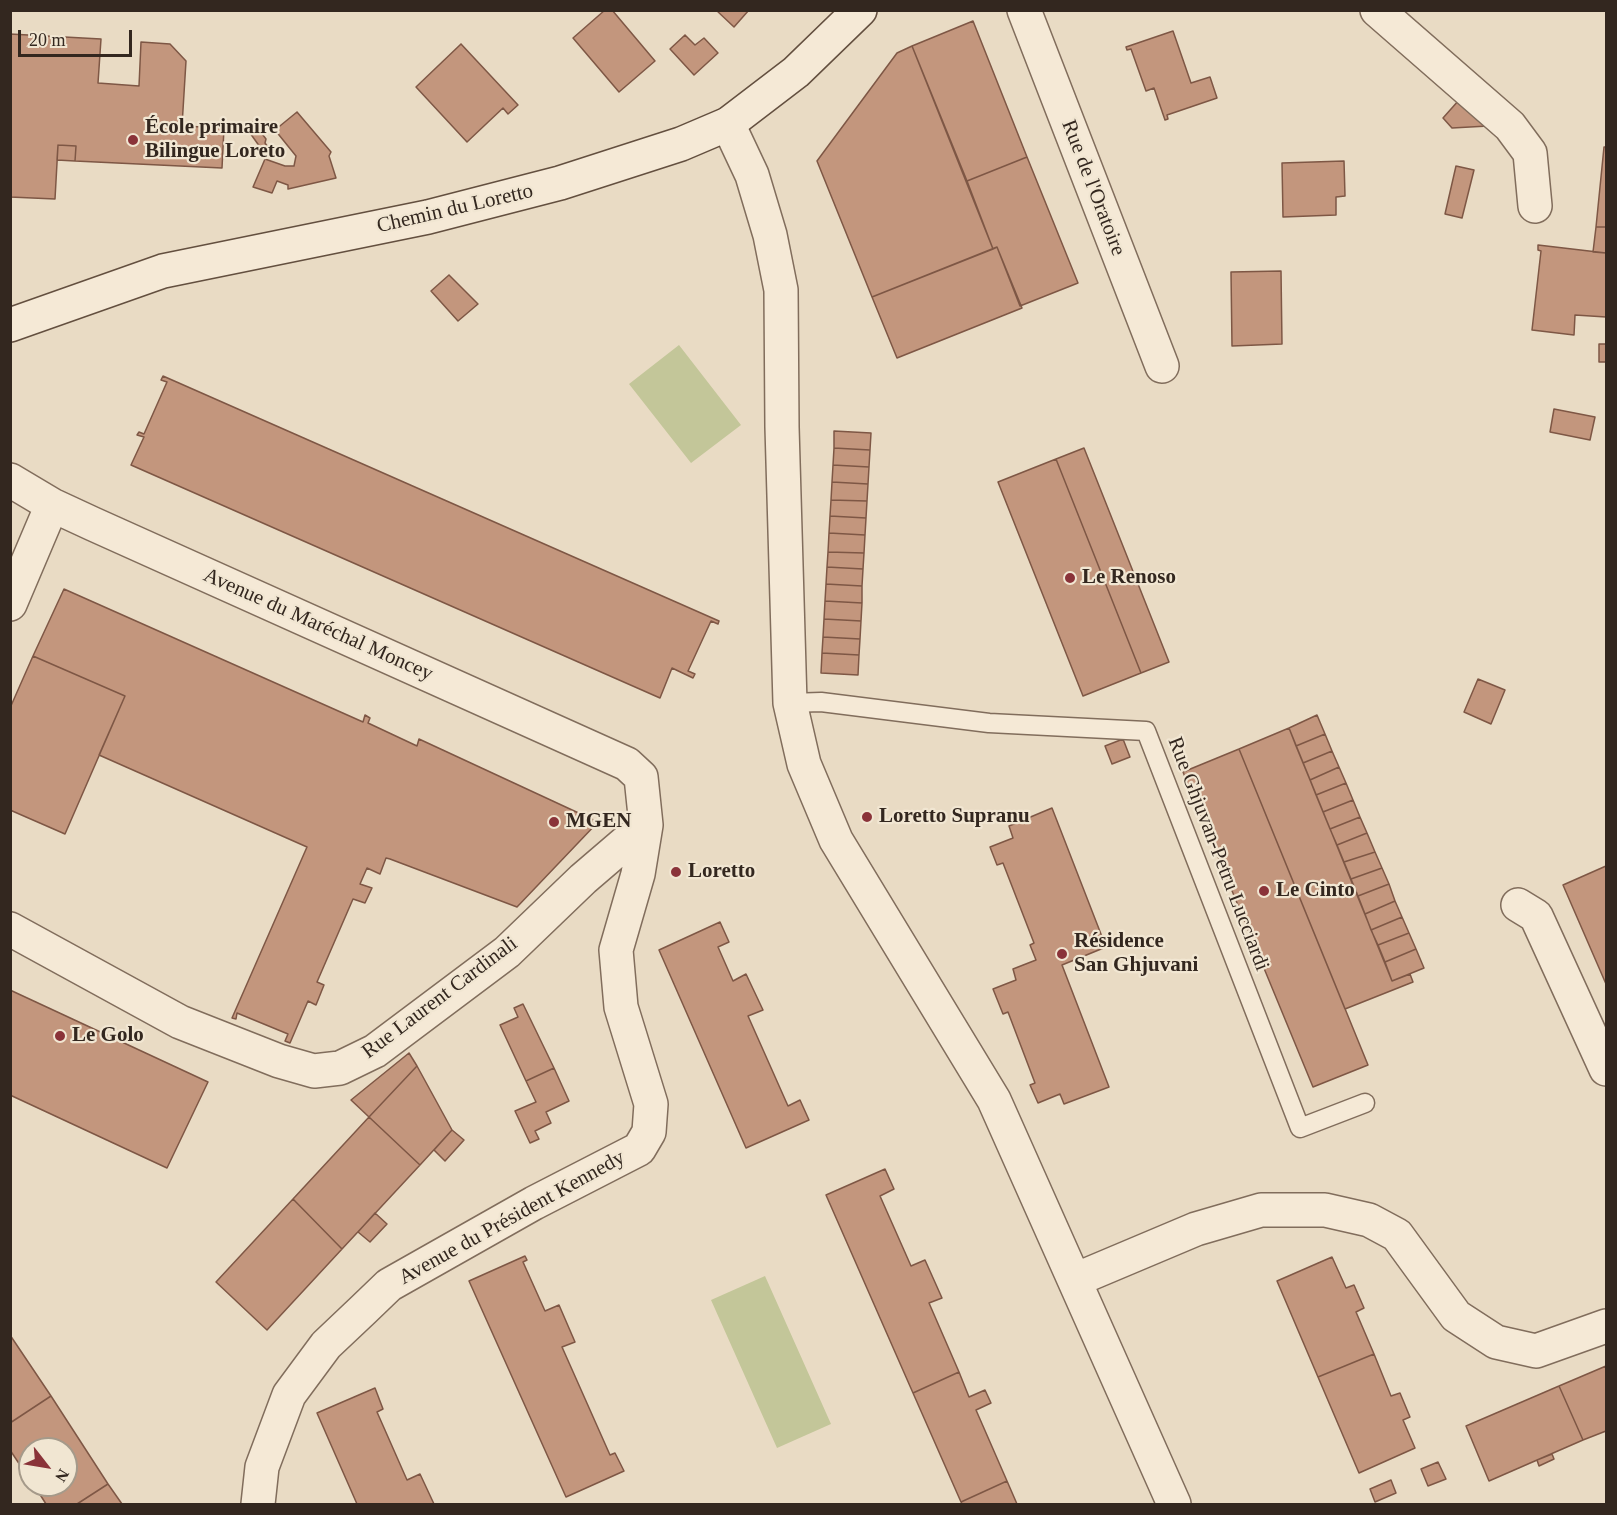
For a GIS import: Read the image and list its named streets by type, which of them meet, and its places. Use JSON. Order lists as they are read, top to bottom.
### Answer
{
  "streets": {
    "street": [
      "Rue de l'Oratoire",
      "Chemin du Loretto",
      "Avenue du Maréchal Moncey",
      "Rue Laurent Cardinali",
      "Avenue du Président Kennedy"
    ],
    "lane": ["Rue Ghjuvan-Petru Lucciardi"]
  },
  "crossings": [
    ["Avenue du Maréchal Moncey", "Avenue du Président Kennedy"],
    ["Rue Laurent Cardinali", "Avenue du Président Kennedy"]
  ],
  "places": [
    "École primaire Bilingue Loreto",
    "Le Renoso",
    "Loretto Supranu",
    "MGEN",
    "Loretto",
    "Le Cinto",
    "Résidence San Ghjuvani",
    "Le Golo"
  ],
  "scale_bar": "20 m",
  "north": "bottom right"
}
